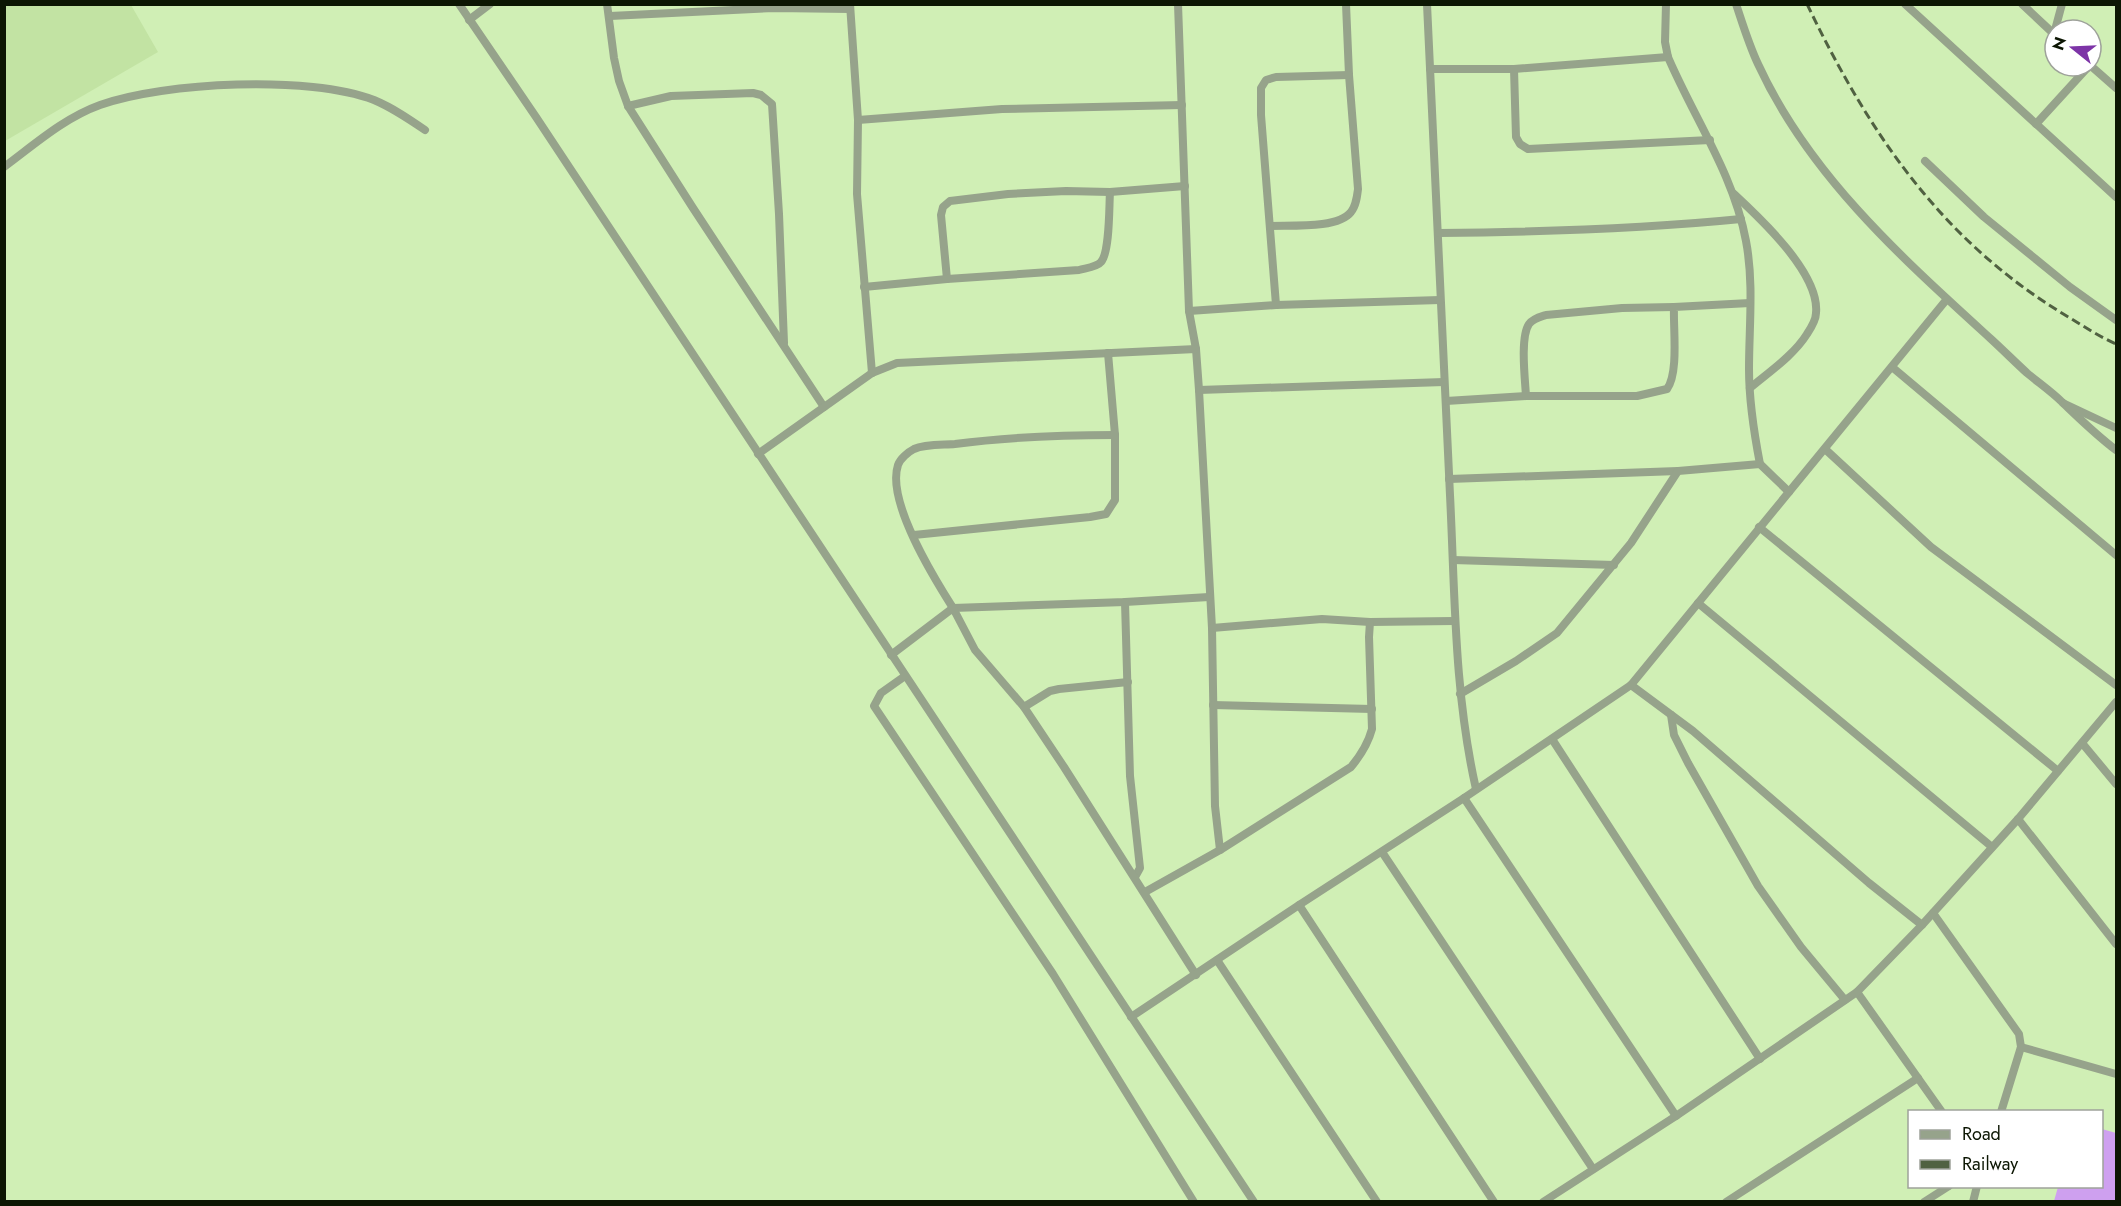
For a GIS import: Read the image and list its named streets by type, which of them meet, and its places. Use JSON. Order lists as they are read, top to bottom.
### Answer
{
  "legend": ["Road", "Railway"],
  "north": "left"
}
